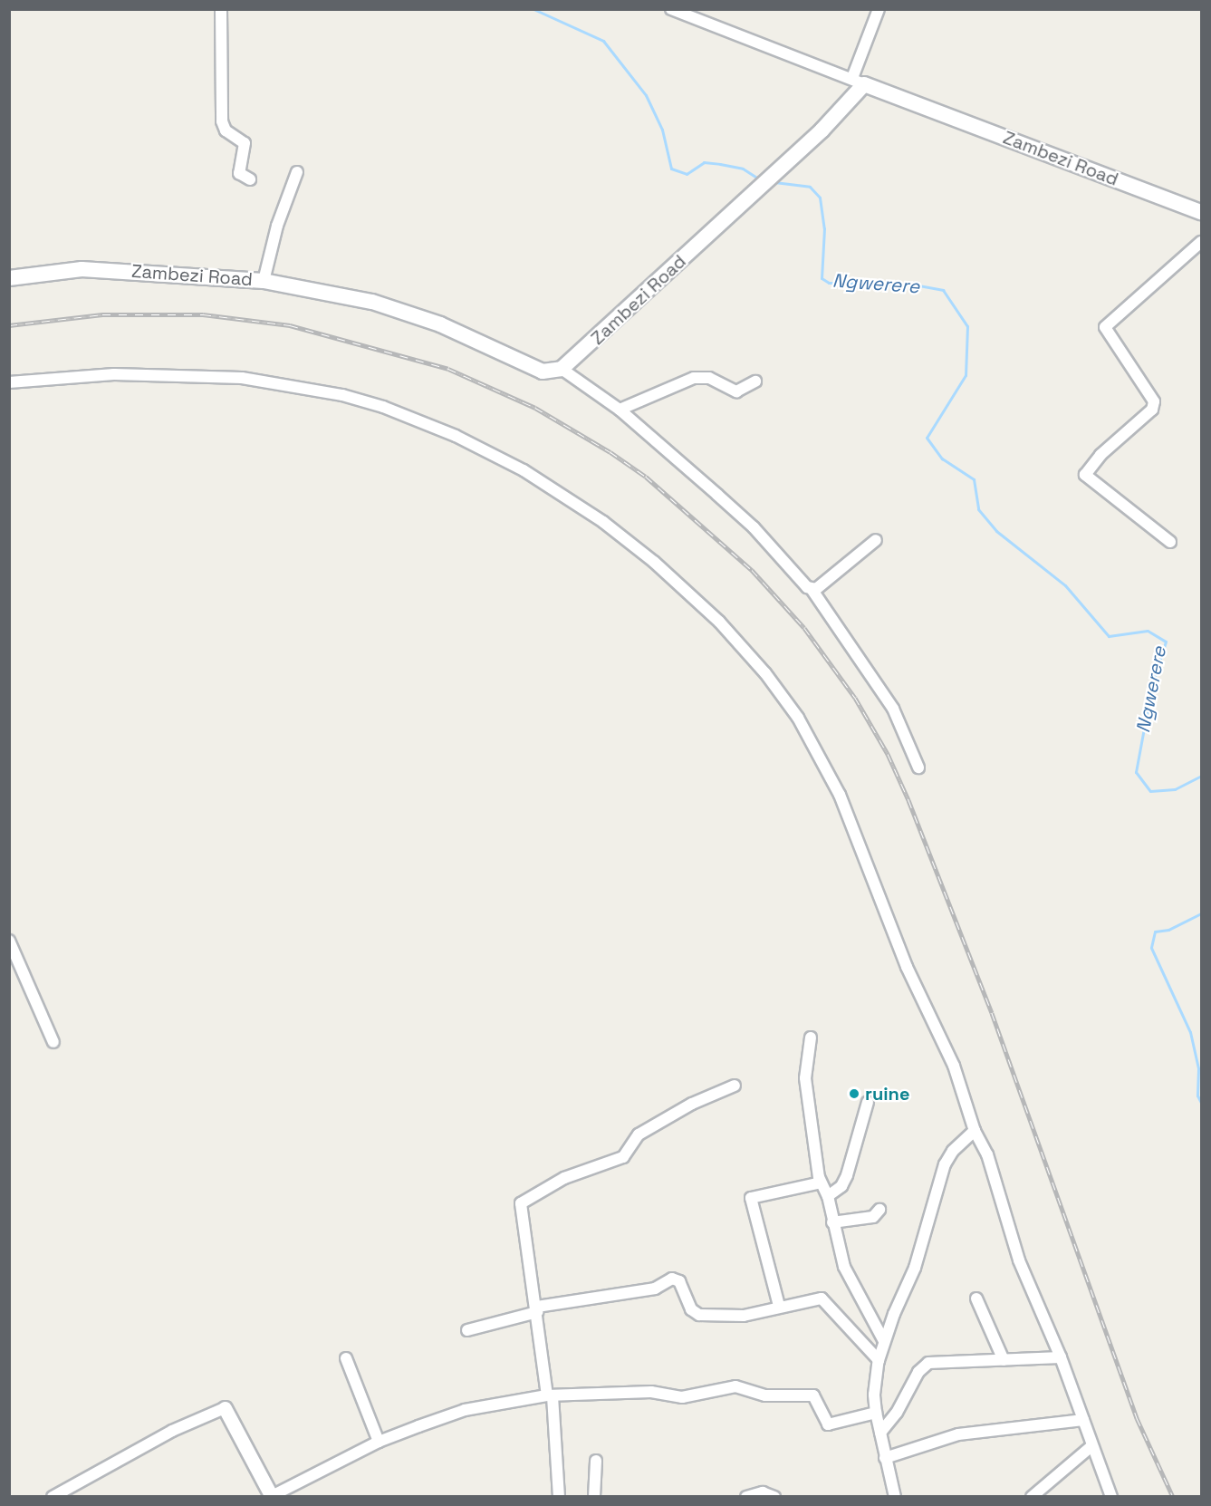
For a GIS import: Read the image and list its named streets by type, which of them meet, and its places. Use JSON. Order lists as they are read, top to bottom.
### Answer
{
  "streets": {
    "main road": ["Zambezi Road"]
  },
  "water": ["Ngwerere"],
  "places": ["ruine"]
}
